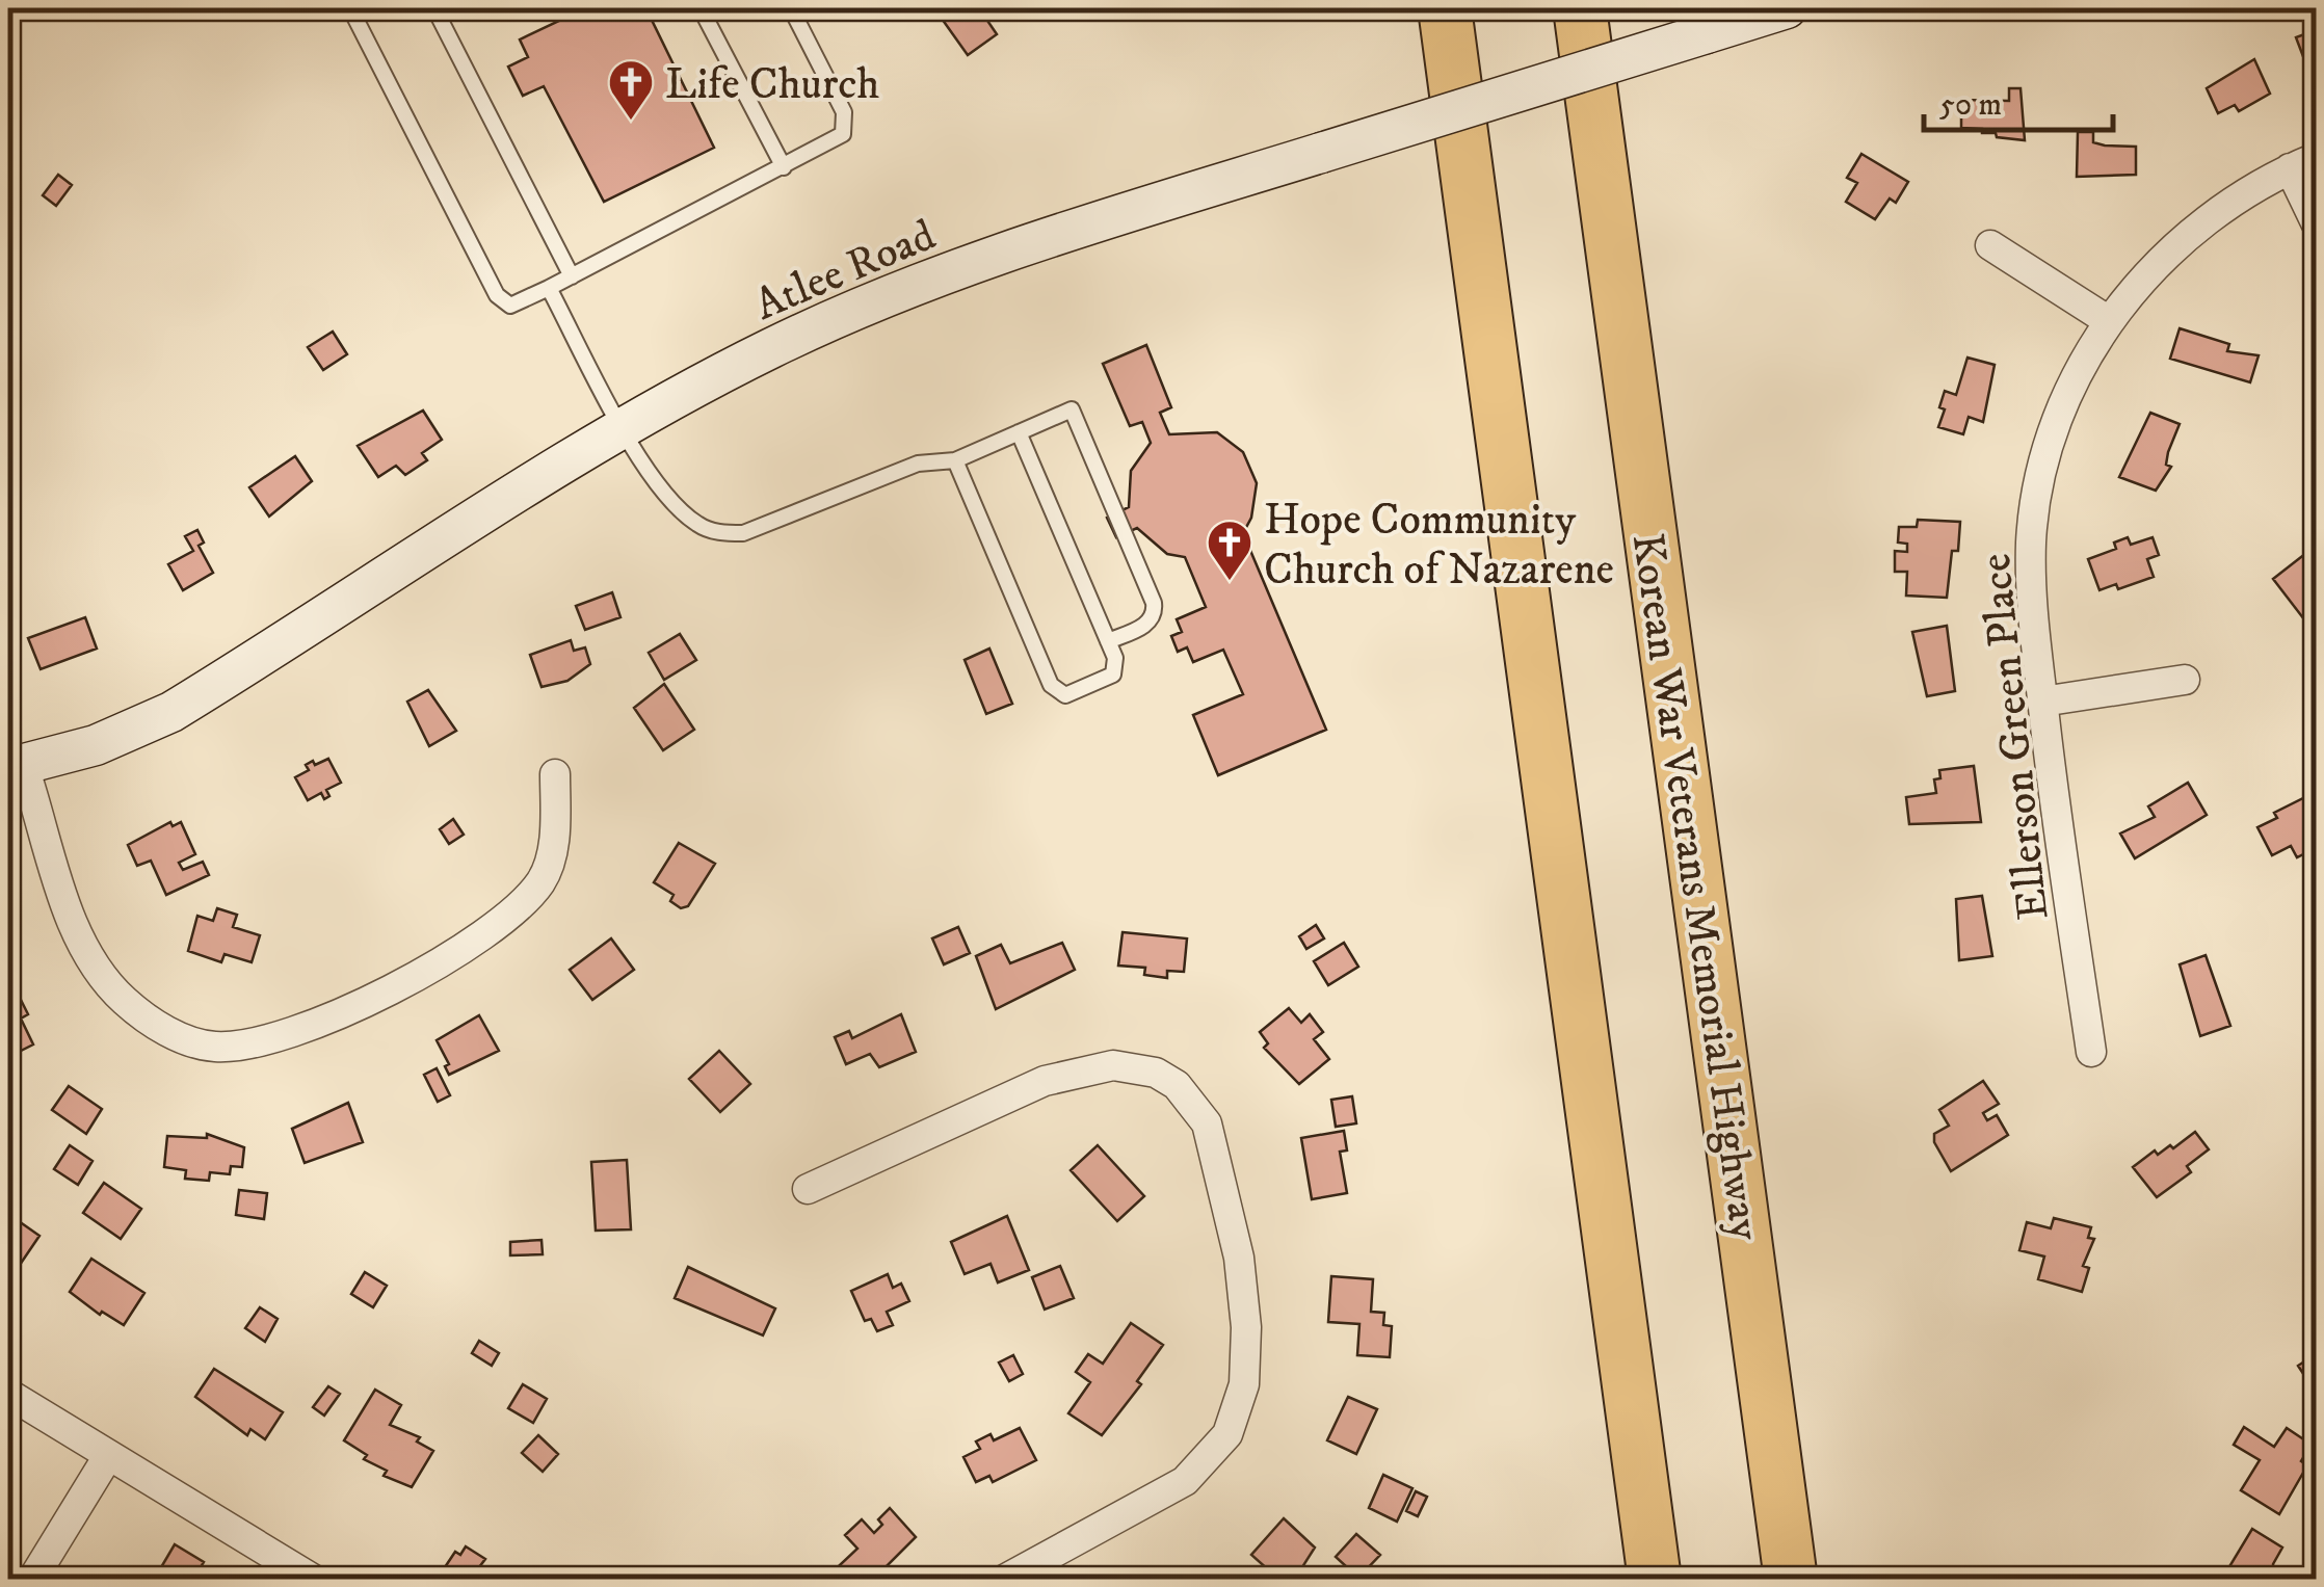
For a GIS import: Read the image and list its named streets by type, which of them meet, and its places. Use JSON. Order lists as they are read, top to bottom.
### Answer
{
  "streets": {
    "highway": ["Korean War Veterans Memorial Highway"],
    "main road": ["Atlee Road"],
    "street": ["Ellerson Green Place"]
  },
  "places": {
    "church": ["Life Church", "Hope Community Church of Nazarene"]
  },
  "scale_bar": "50 m"
}
